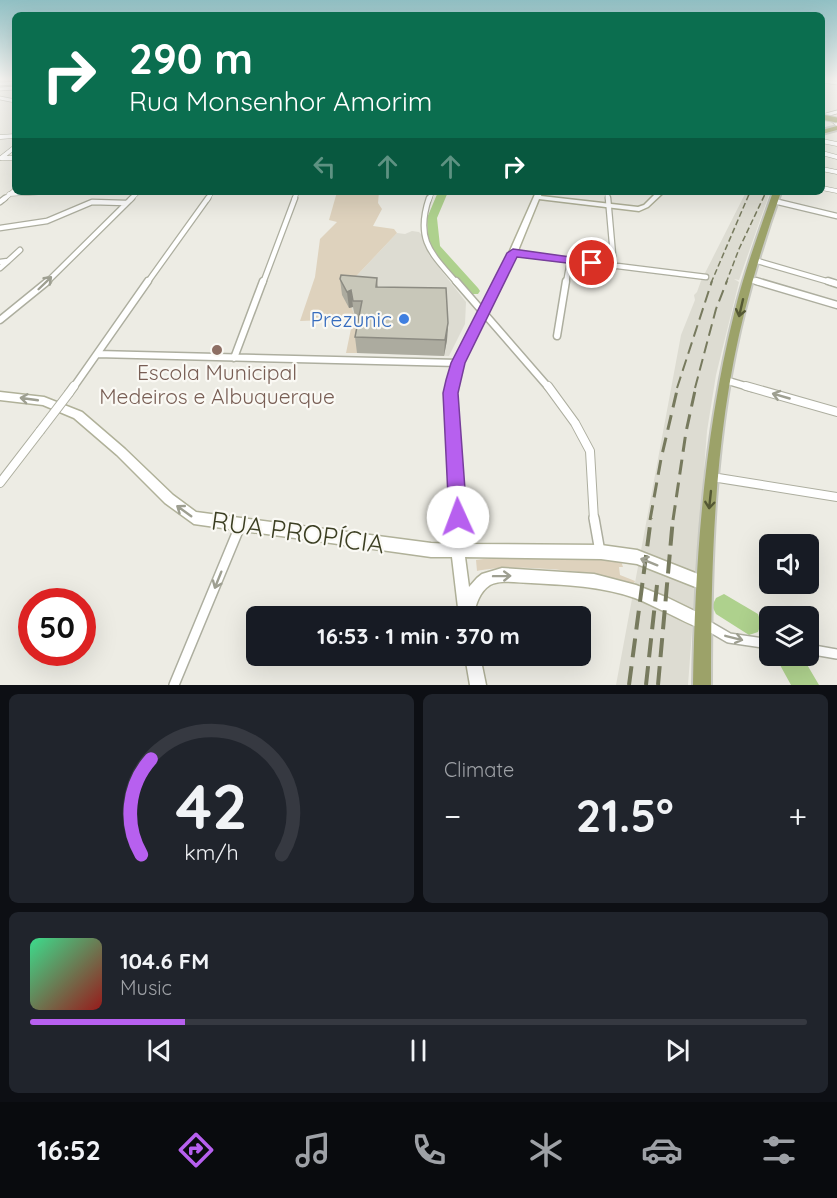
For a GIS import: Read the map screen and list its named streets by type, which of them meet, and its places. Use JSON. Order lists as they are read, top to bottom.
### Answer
{
  "streets": {
    "main road": ["RUA PROPÍCIA"]
  },
  "one_way": ["RUA PROPÍCIA"],
  "places": ["Prezunic", "Escola Municipal Medeiros e Albuquerque"],
  "page": {
    "turn": ["290 m", "Rua Monsenhor Amorim"],
    "limit": "50",
    "trip": "16:53 · 1 min · 370 m",
    "tile": "Climate",
    "heat": ["−", "21.5°", "+"],
    "song": ["104.6 FM", "Music"],
    "tabs": "16:52",
    "gauge": ["42", "km/h"]
  }
}
